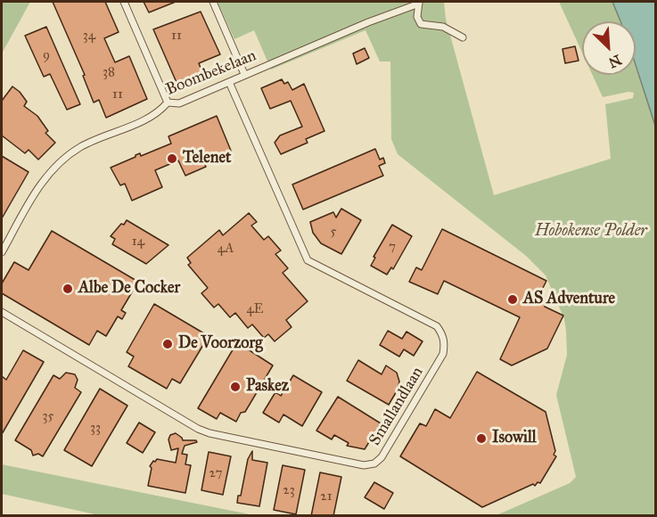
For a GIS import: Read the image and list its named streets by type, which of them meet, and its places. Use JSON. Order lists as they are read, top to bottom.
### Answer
{
  "streets": {
    "street": ["Boombekelaan", "Smallandlaan"]
  },
  "crossings": [
    ["Boombekelaan", "Smallandlaan"]
  ],
  "parks": ["Hobokense Polder"],
  "places": [
    "Telenet",
    "Albe De Cocker",
    "AS Adventure",
    "De Voorzorg",
    "Paskez",
    "Isowill"
  ],
  "house_numbers": [
    "34",
    "11",
    "9",
    "38",
    "11",
    "5",
    "14",
    "7",
    "4A",
    "4E",
    "35",
    "33",
    "27",
    "23",
    "21"
  ],
  "north": "bottom right"
}
